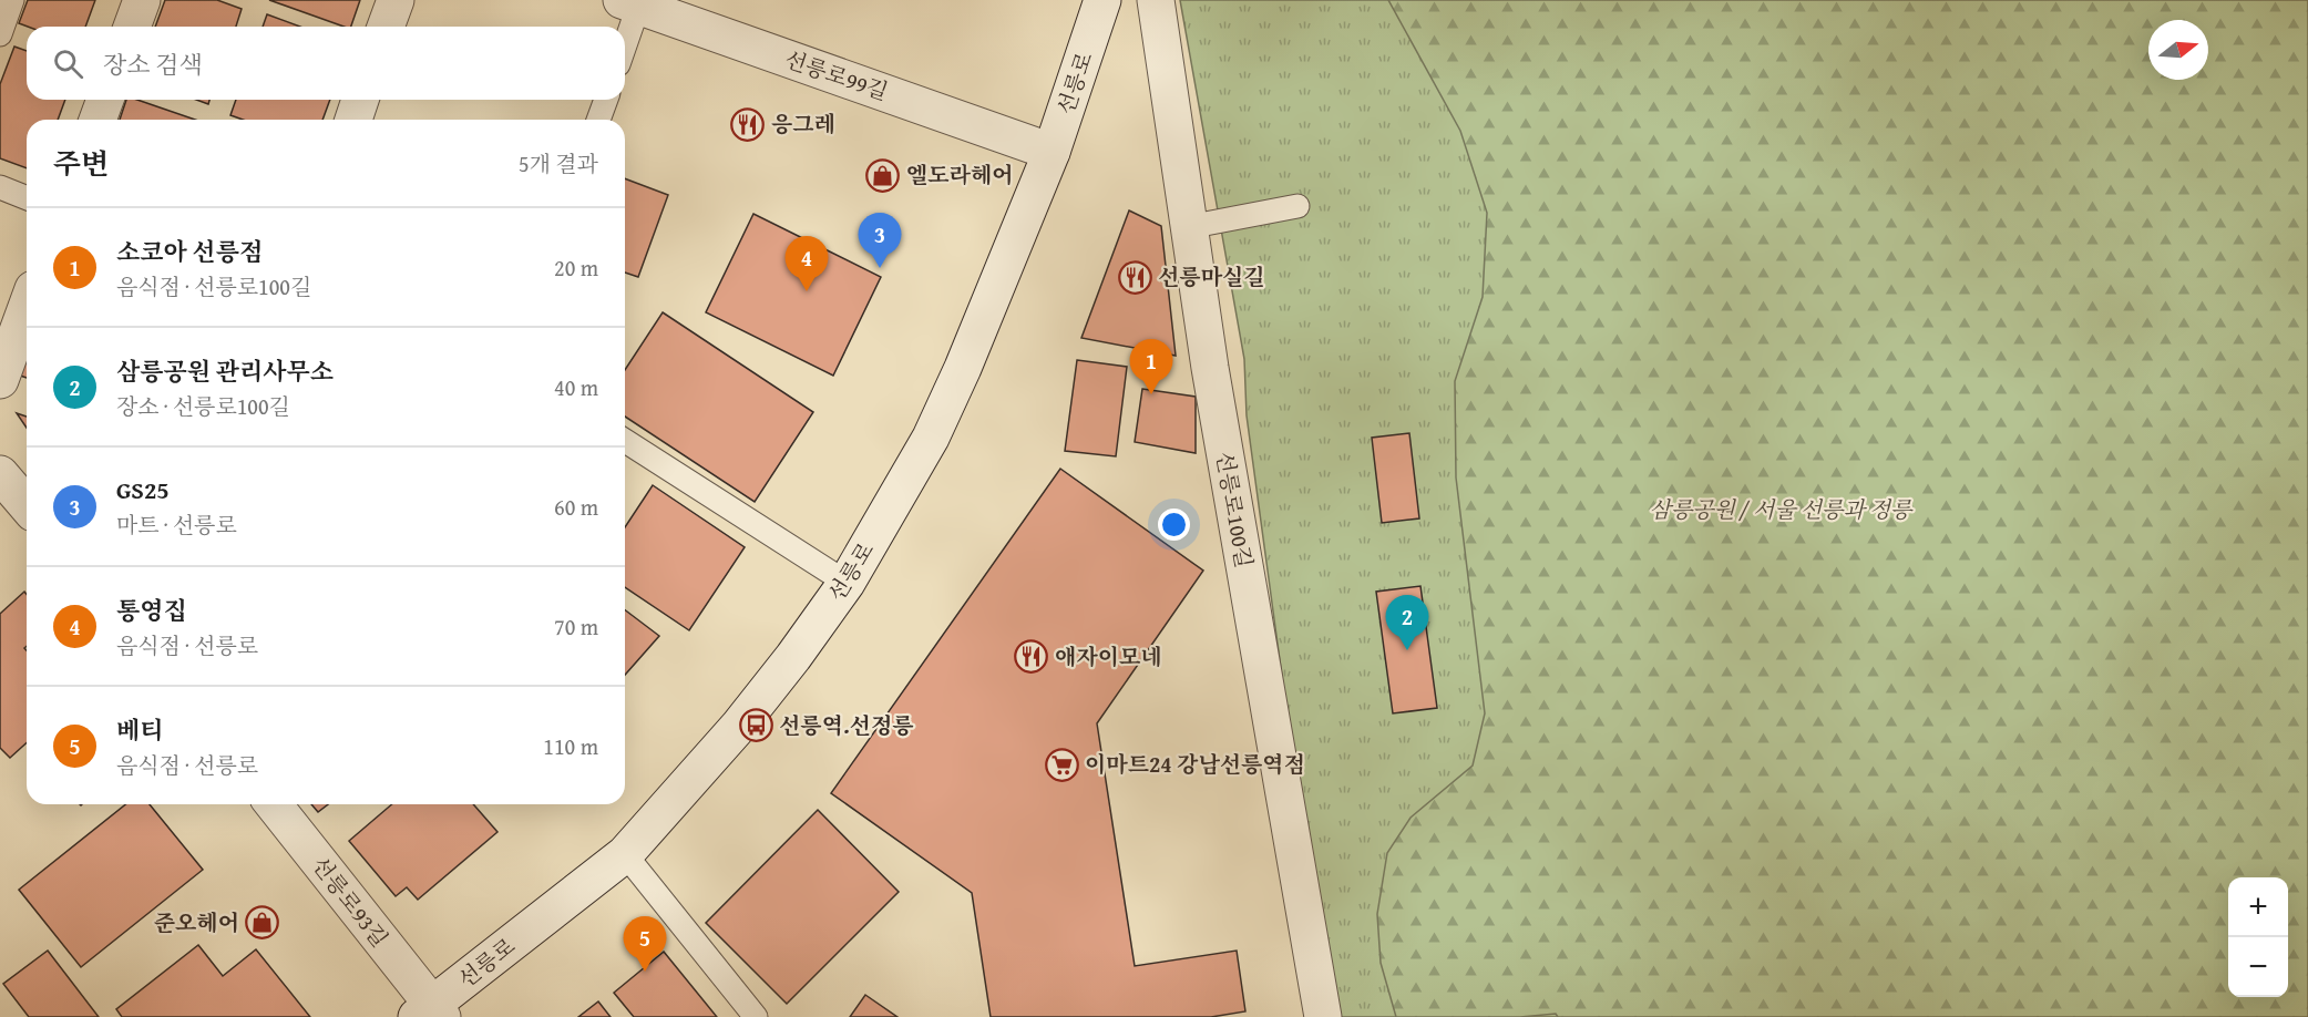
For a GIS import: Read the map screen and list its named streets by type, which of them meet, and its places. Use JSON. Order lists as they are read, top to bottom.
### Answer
{
  "streets": {
    "street": [
      "선릉로99길",
      "선릉로",
      "선릉로100길",
      "선릉로93길"
    ]
  },
  "crossings": [
    ["선릉로99길", "선릉로"],
    ["선릉로", "선릉로93길"]
  ],
  "parks": ["삼릉공원 / 서울 선릉과 정릉"],
  "places": {
    "restaurant": ["응그레", "선릉마실길", "애자이모네"],
    "shop": ["엘도라헤어", "준오헤어"],
    "bus stop": ["선릉역.선정릉"],
    "supermarket": ["이마트24 강남선릉역점"]
  },
  "north": "right",
  "page": {
    "search": "장소 검색",
    "heading": ["주변", "5개 결과"],
    "list": [
      {
        "mark": "1",
        "name": "소코아 선릉점",
        "note": "음식점 · 선릉로100길",
        "value": "20 m"
      },
      {
        "mark": "2",
        "name": "삼릉공원 관리사무소",
        "note": "장소 · 선릉로100길",
        "value": "40 m"
      },
      {
        "mark": "3",
        "name": "GS25",
        "note": "마트 · 선릉로",
        "value": "60 m"
      },
      {
        "mark": "4",
        "name": "통영집",
        "note": "음식점 · 선릉로",
        "value": "70 m"
      },
      {
        "mark": "5",
        "name": "베티",
        "note": "음식점 · 선릉로",
        "value": "110 m"
      }
    ],
    "pins": [
      "3",
      "4",
      "1",
      "2",
      "5"
    ],
    "map_buttons": ["+", "−"]
  }
}
